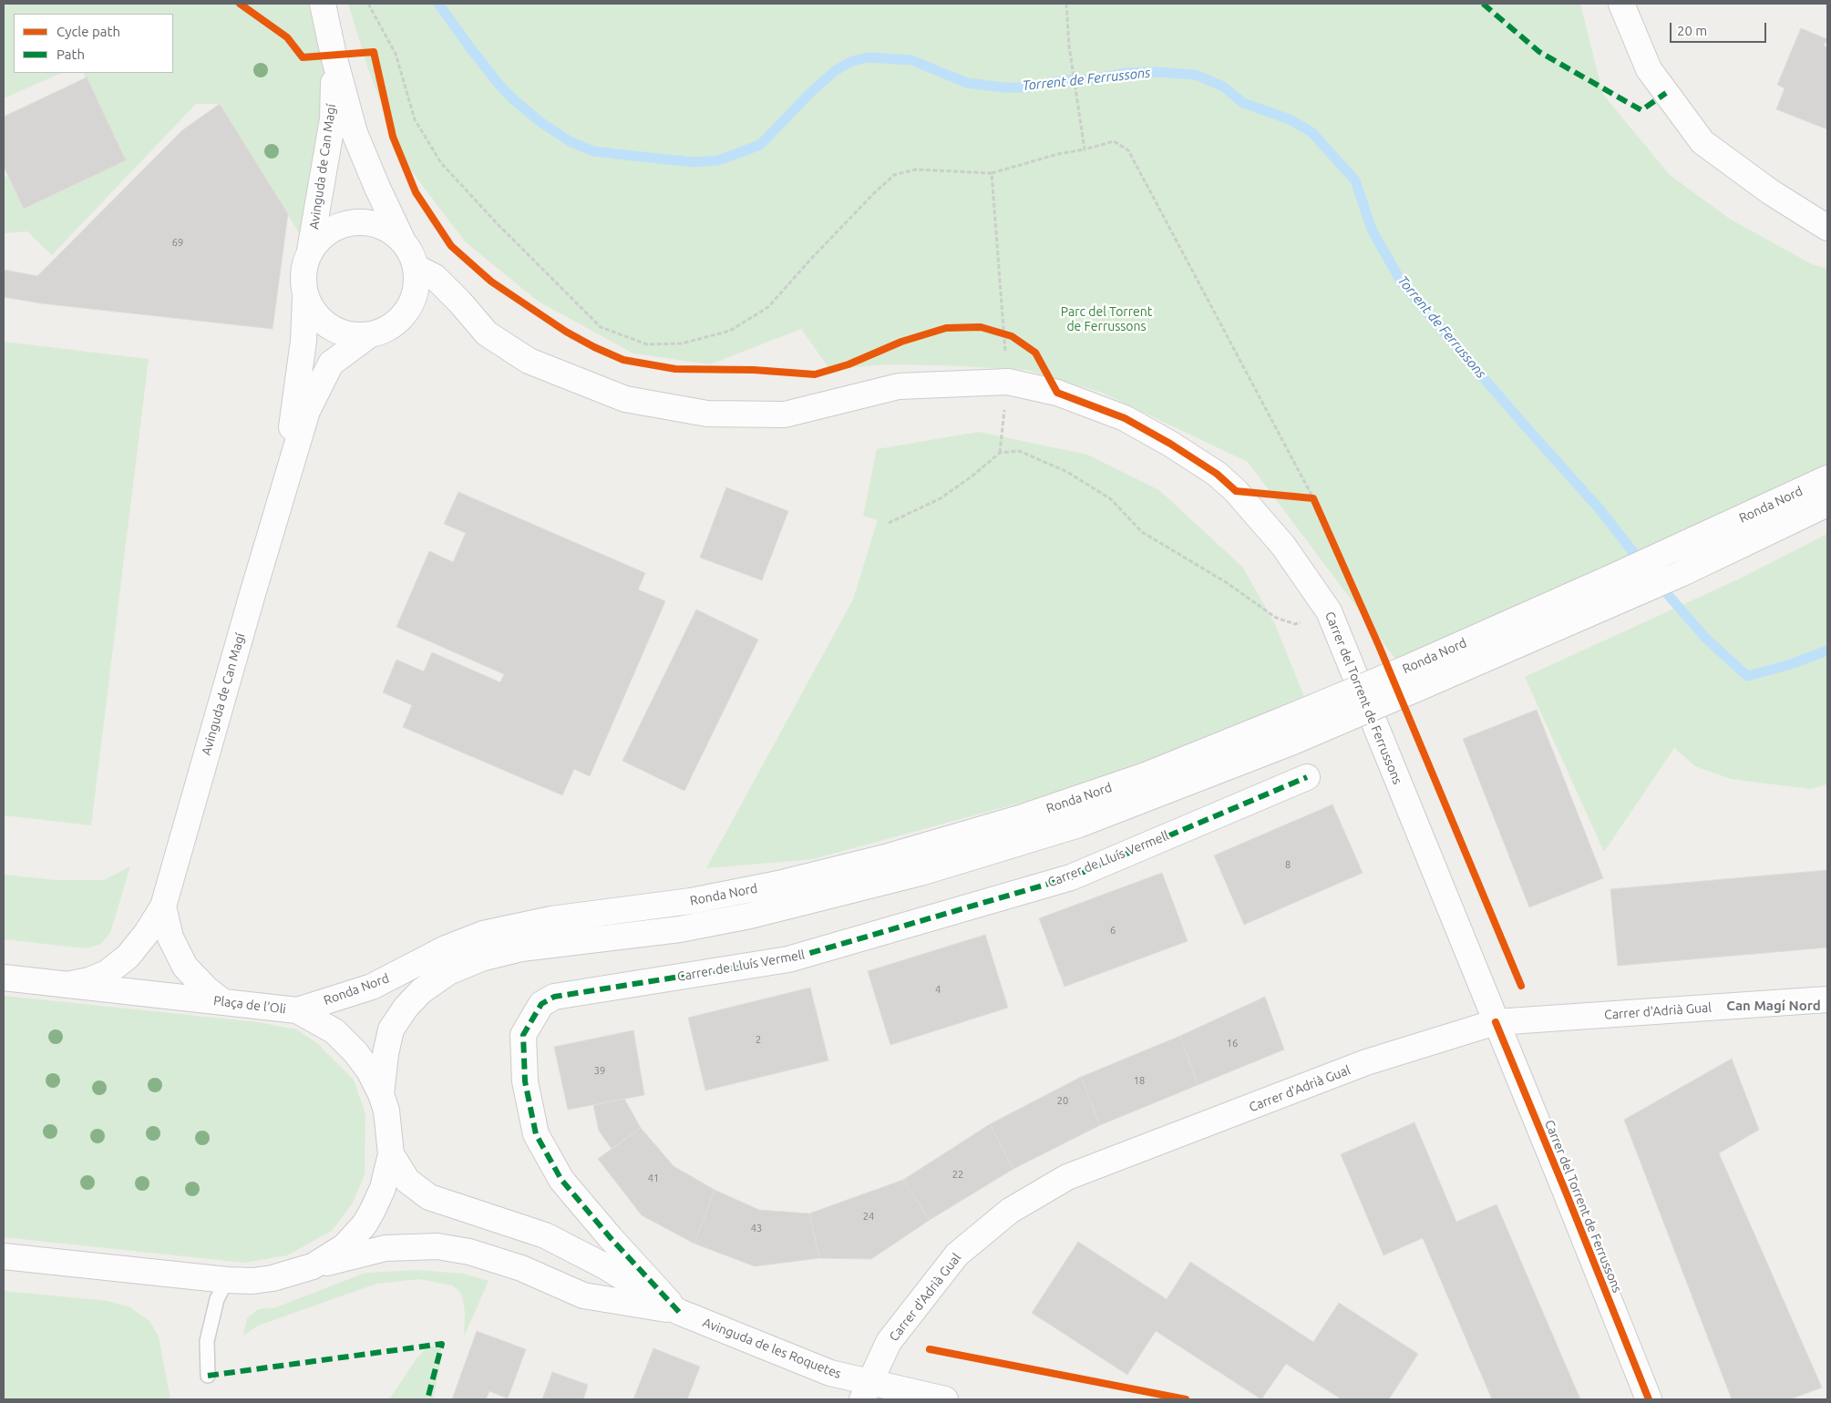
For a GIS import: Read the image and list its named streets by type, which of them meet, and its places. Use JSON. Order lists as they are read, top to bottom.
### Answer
{
  "streets": {
    "street": [
      "Avinguda de Can Magí",
      "Ronda Nord",
      "Carrer del Torrent de Ferrussons",
      "Carrer de Lluís Vermell",
      "Plaça de l'Oli",
      "Carrer d'Adrià Gual",
      "Avinguda de les Roquetes"
    ]
  },
  "crossings": [
    ["Avinguda de Can Magí", "Carrer del Torrent de Ferrussons"],
    ["Avinguda de Can Magí", "Plaça de l'Oli"],
    ["Ronda Nord", "Plaça de l'Oli"],
    ["Carrer del Torrent de Ferrussons", "Carrer d'Adrià Gual"],
    ["Carrer de Lluís Vermell", "Avinguda de les Roquetes"],
    ["Plaça de l'Oli", "Avinguda de les Roquetes"],
    ["Carrer d'Adrià Gual", "Avinguda de les Roquetes"]
  ],
  "districts": ["Can Magí Nord"],
  "water": ["Torrent de Ferrussons"],
  "parks": ["Parc del Torrent de Ferrussons"],
  "house_numbers": [
    "69",
    "8",
    "6",
    "4",
    "2",
    "16",
    "39",
    "18",
    "20",
    "22",
    "41",
    "24",
    "43"
  ],
  "legend": ["Cycle path", "Path"],
  "scale_bar": "20 m"
}
